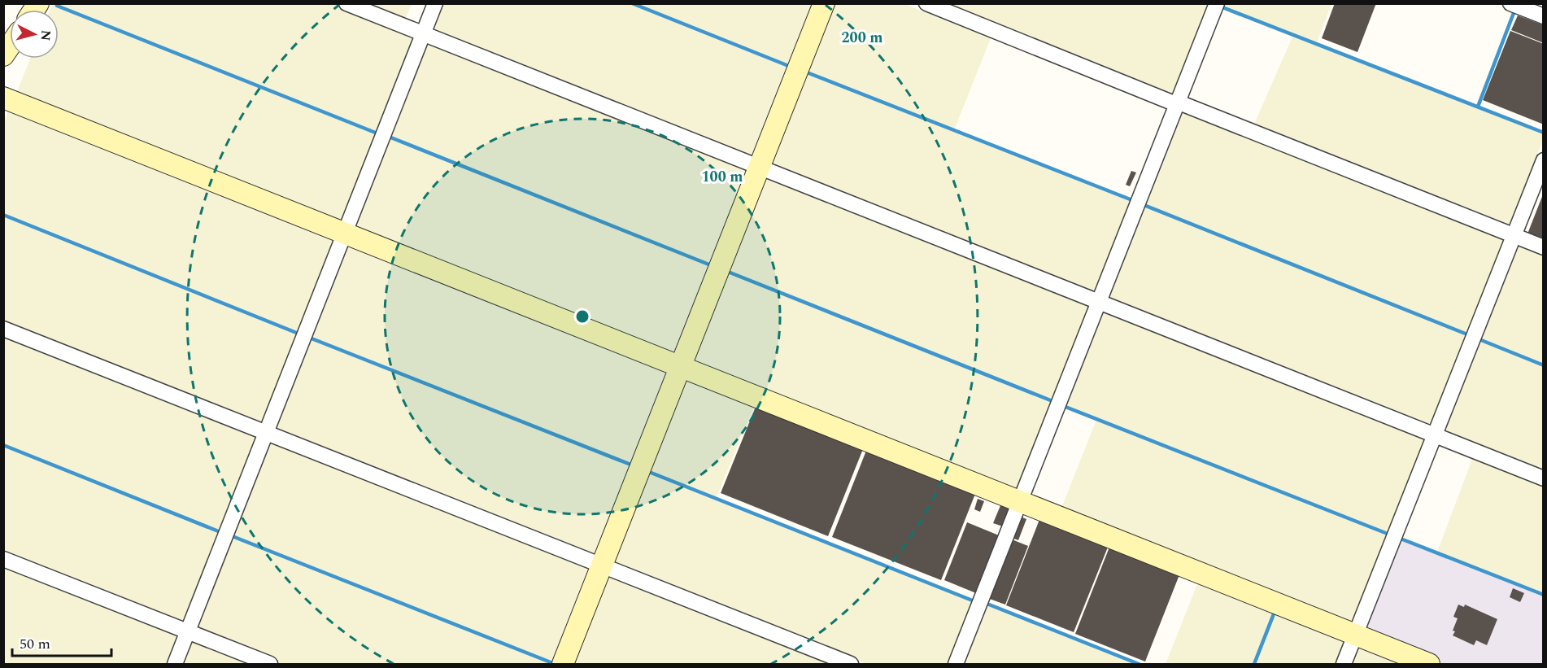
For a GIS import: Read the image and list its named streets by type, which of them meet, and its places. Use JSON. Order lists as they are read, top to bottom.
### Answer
{
  "scale_bar": "50 m",
  "north": "right",
  "rings": ["200 m", "100 m"]
}
